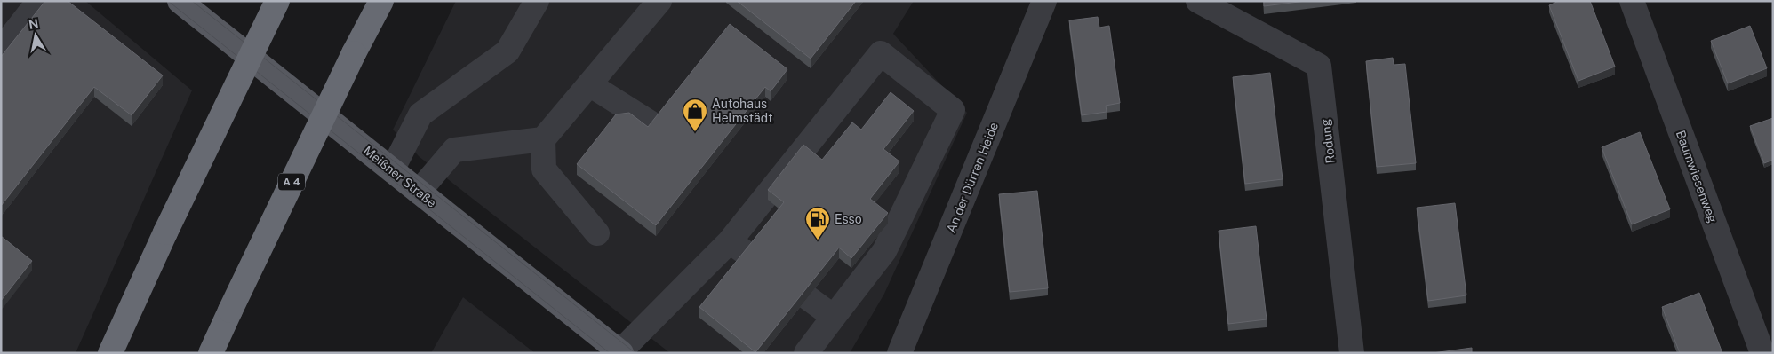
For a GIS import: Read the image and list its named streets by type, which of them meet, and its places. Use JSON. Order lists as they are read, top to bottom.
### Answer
{
  "streets": {
    "highway": ["A 4"],
    "main road": ["Meißner Straße"],
    "street": ["Rodung", "Baumwiesenweg", "An der Dürren Heide"]
  },
  "places": {
    "shop": ["Autohaus Helmstädt"],
    "fuel station": ["Esso"]
  },
  "north": "top"
}
